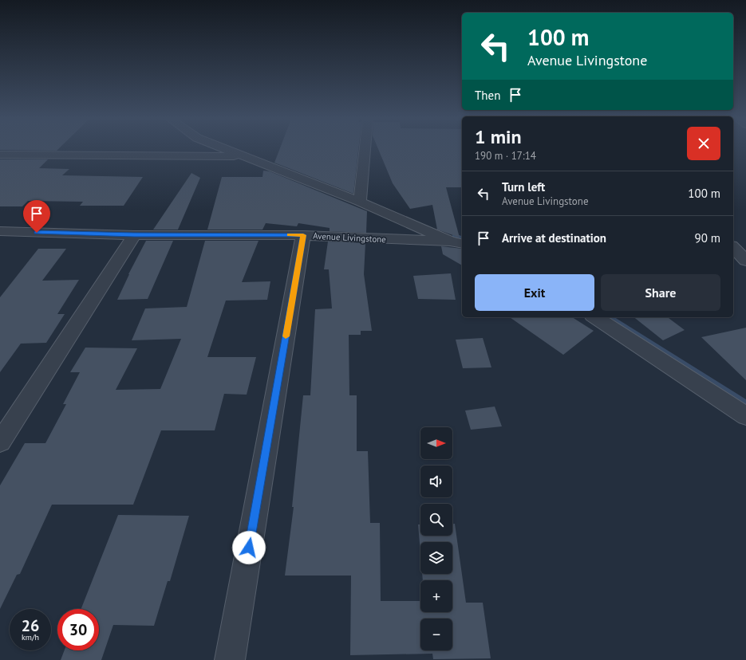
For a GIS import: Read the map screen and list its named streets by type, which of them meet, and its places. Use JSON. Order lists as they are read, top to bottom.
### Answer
{
  "streets": {
    "street": ["Avenue Livingstone"]
  },
  "north": "right",
  "page": {
    "turn": ["100 m", "Avenue Livingstone"],
    "then": "Then",
    "heading": ["1 min", "190 m · 17:14"],
    "list": [
      {
        "name": "Turn left",
        "note": "Avenue Livingstone",
        "value": "100 m"
      },
      {
        "name": "Arrive at destination",
        "value": "90 m"
      }
    ],
    "buttons": ["Exit", "Share"],
    "map_buttons": ["+", "−"],
    "speed": "26 km/h",
    "limit": "30"
  }
}
